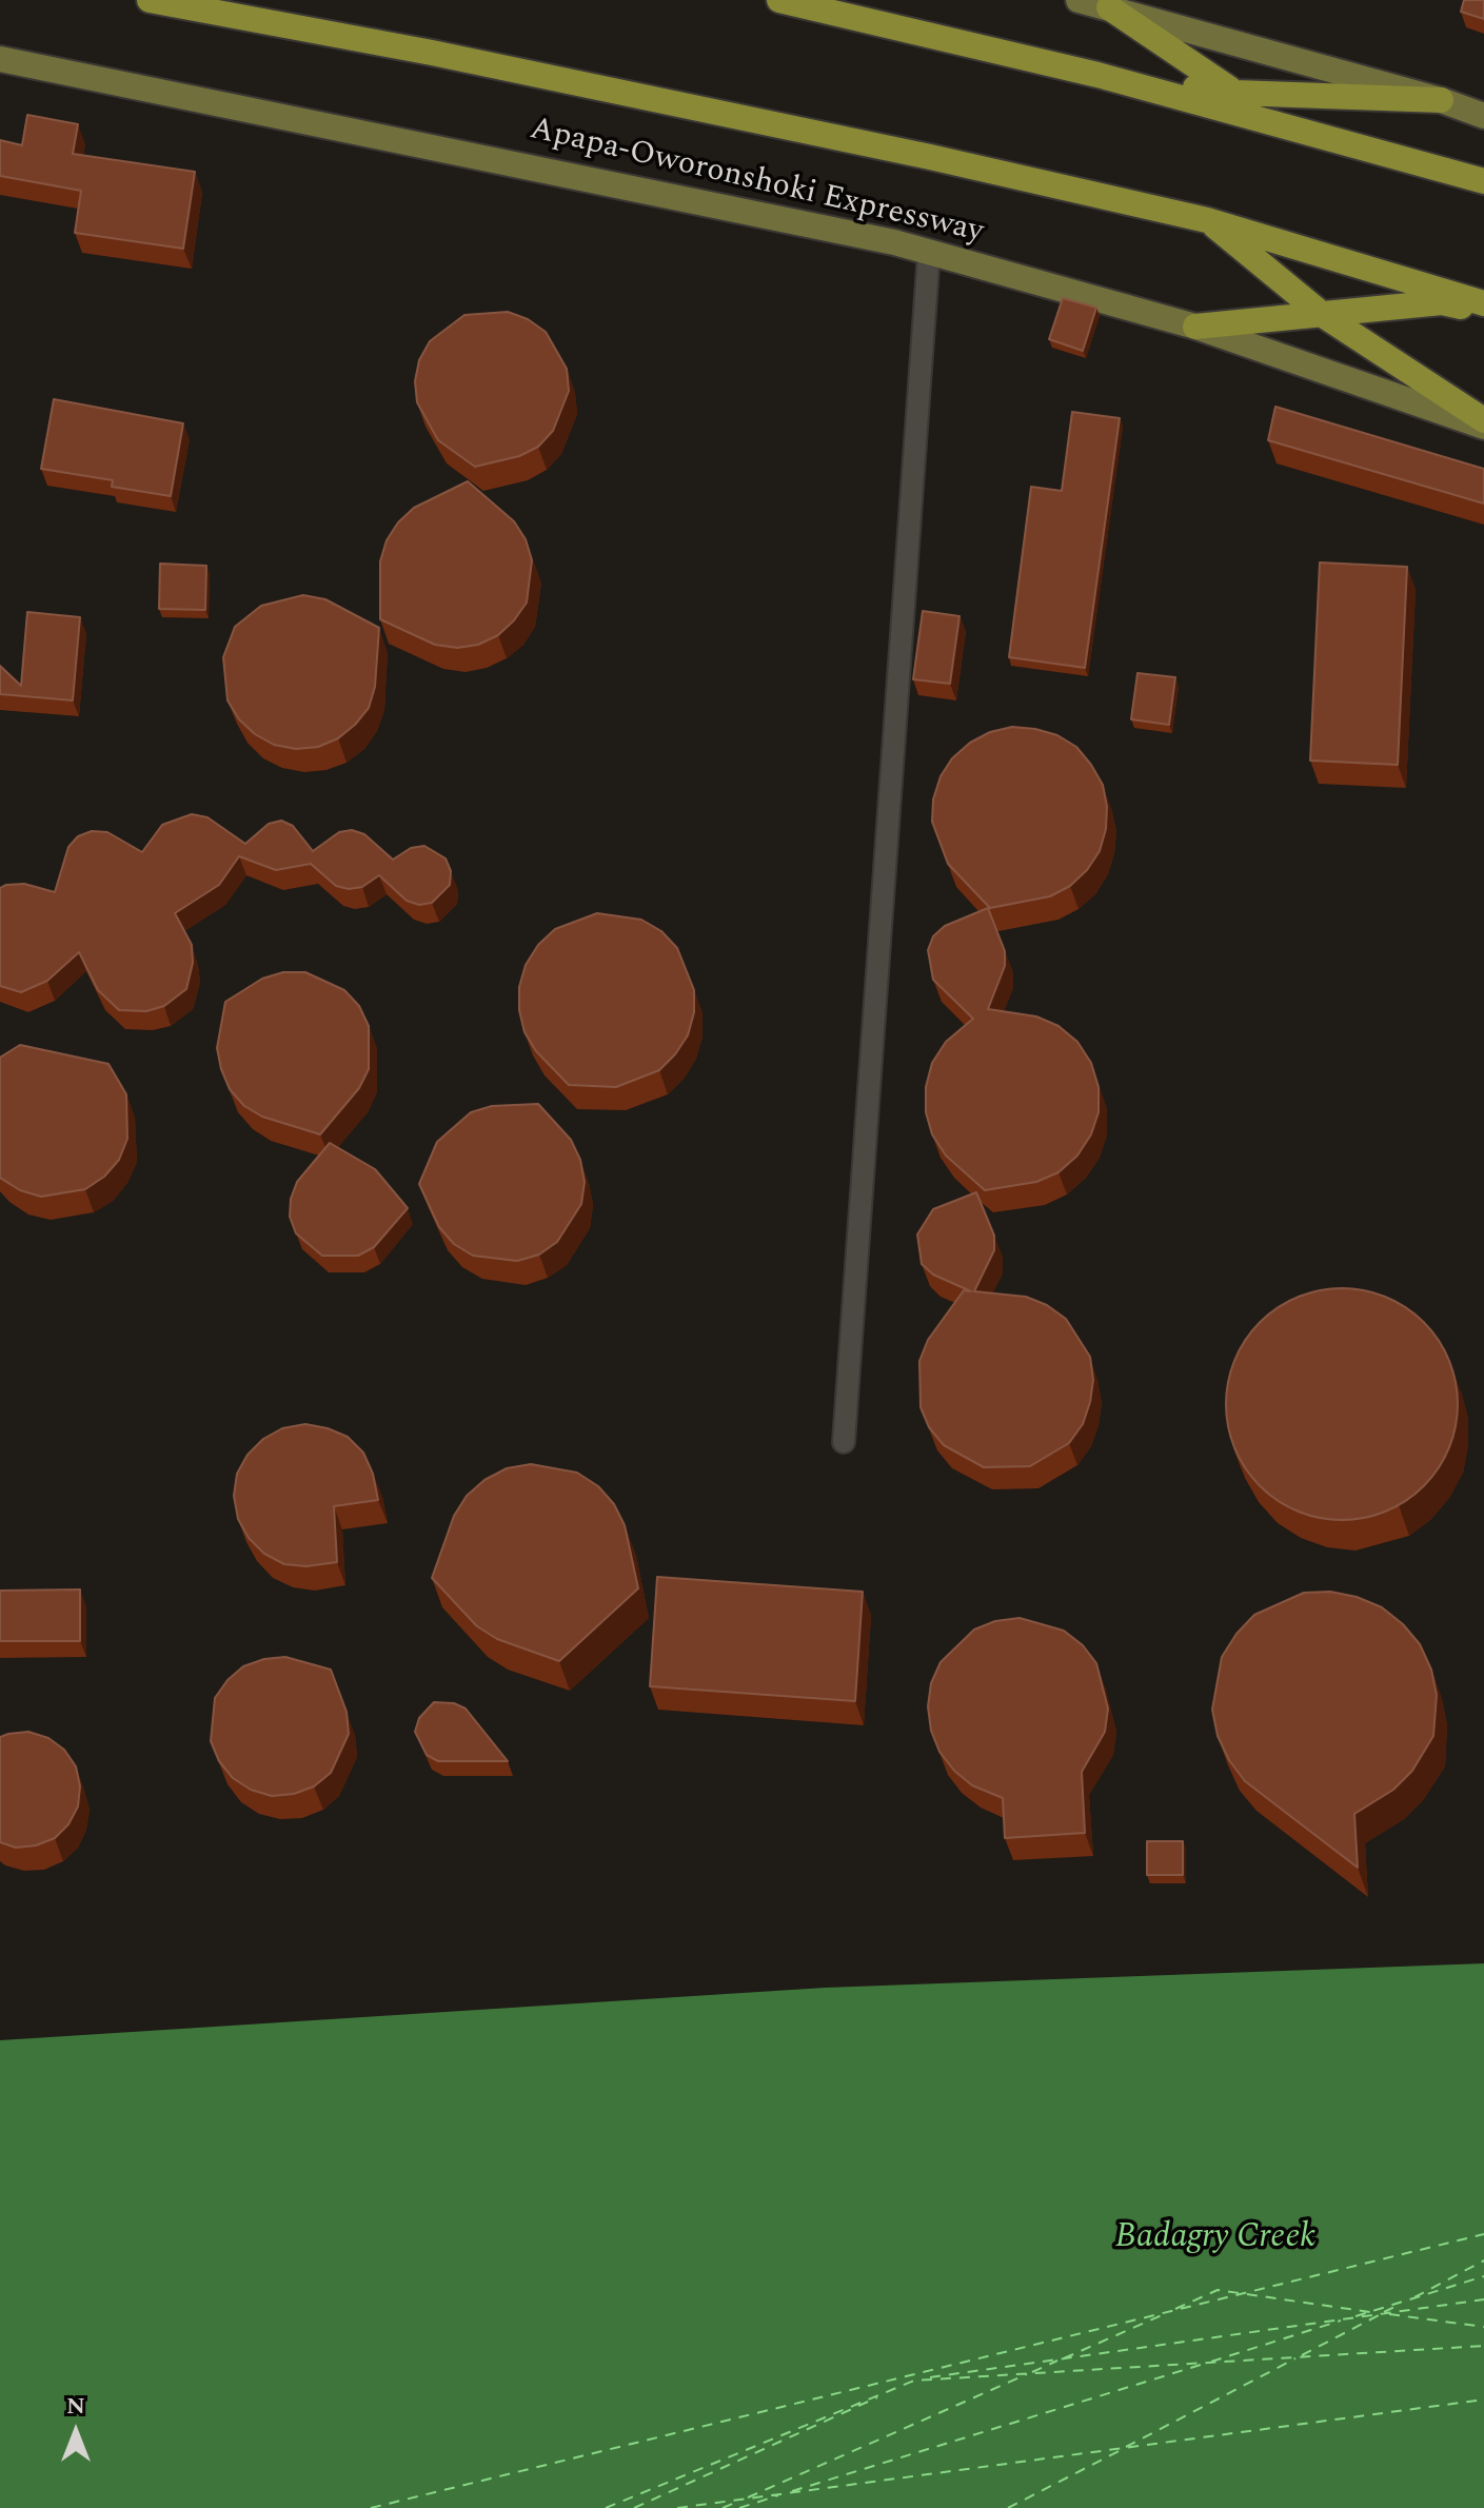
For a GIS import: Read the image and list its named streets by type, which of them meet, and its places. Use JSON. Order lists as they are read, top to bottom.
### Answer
{
  "streets": {
    "highway": ["Apapa-Oworonshoki Expressway"]
  },
  "water": ["Badagry Creek"],
  "north": "top"
}
